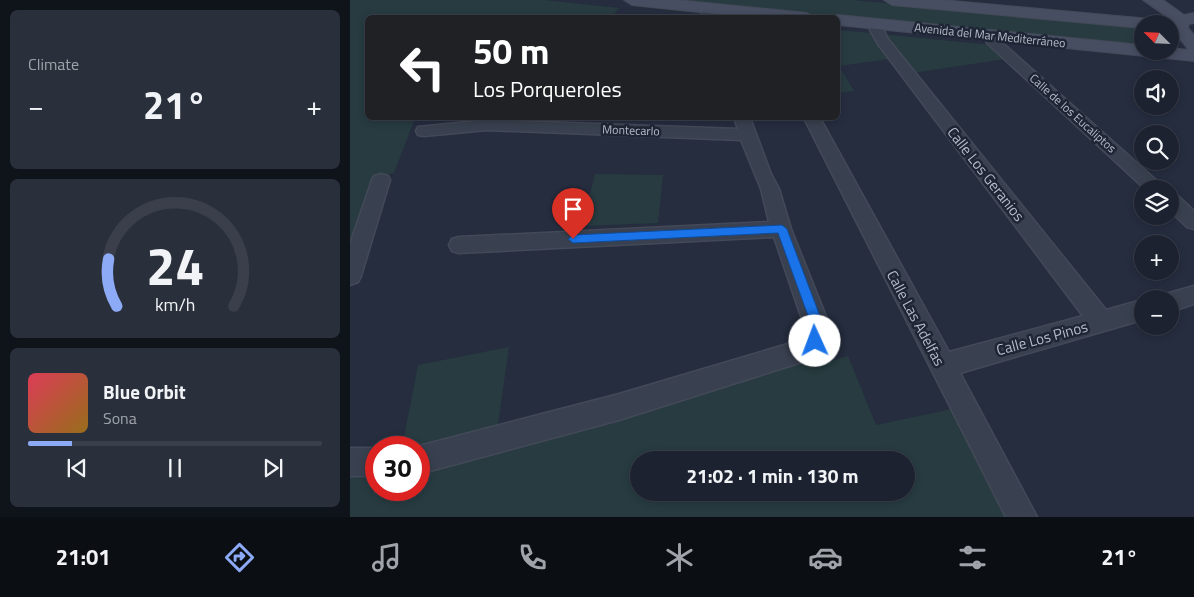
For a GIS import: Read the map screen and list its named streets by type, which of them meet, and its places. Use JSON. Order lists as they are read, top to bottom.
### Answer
{
  "streets": {
    "street": [
      "Avenida del Mar Mediterráneo",
      "Calle de los Eucaliptos",
      "Montecarlo",
      "Calle Los Geranios",
      "Calle Las Adelfas",
      "Calle Los Pinos"
    ]
  },
  "crossings": [
    ["Avenida del Mar Mediterráneo", "Calle de los Eucaliptos"],
    ["Avenida del Mar Mediterráneo", "Calle Los Geranios"],
    ["Calle Los Geranios", "Calle Los Pinos"],
    ["Calle Las Adelfas", "Calle Los Pinos"]
  ],
  "north": "top left",
  "page": {
    "tile": "Climate",
    "map_buttons": ["+", "−"],
    "turn": ["50 m", "Los Porqueroles"],
    "heat": ["−", "21°", "+"],
    "song": ["Blue Orbit", "Sona"],
    "limit": "30",
    "trip": "21:02 · 1 min · 130 m",
    "tabs": ["21:01", "21°"],
    "gauge": ["24", "km/h"]
  }
}
